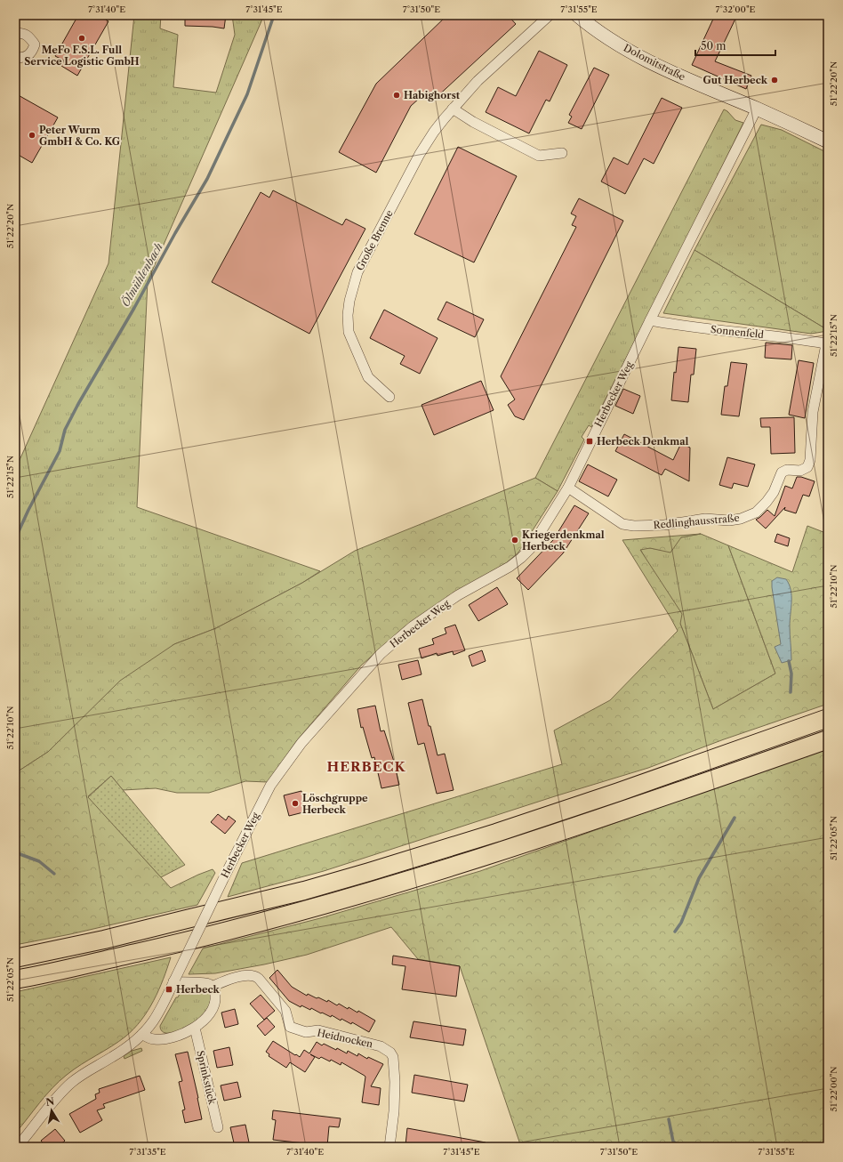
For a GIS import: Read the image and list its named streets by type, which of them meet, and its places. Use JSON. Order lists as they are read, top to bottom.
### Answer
{
  "streets": {
    "street": [
      "Dolomitstraße",
      "Große Brenne",
      "Sonnenfeld",
      "Herbecker Weg",
      "Redlinghausstraße",
      "Heidnocken",
      "Sprinkstück"
    ]
  },
  "crossings": [
    ["Dolomitstraße", "Herbecker Weg"],
    ["Sonnenfeld", "Herbecker Weg"],
    ["Sonnenfeld", "Redlinghausstraße"],
    ["Herbecker Weg", "Redlinghausstraße"]
  ],
  "districts": ["HERBECK"],
  "water": ["Ölmühlenbach"],
  "places": {
    "other": [
      "MeFo F.S.L. Full Service Logistic GmbH",
      "Gut Herbeck",
      "Habighorst",
      "Peter Wurm GmbH & Co. KG",
      "Kriegerdenkmal Herbeck",
      "Löschgruppe Herbeck"
    ],
    "transit": ["Herbeck Denkmal", "Herbeck"]
  },
  "scale_bar": "50 m",
  "north": "top",
  "coordinates": [
    "7°31'40\"E",
    "7°31'45\"E",
    "7°31'50\"E",
    "7°31'55\"E",
    "7°32'00\"E",
    "51°22'20\"N",
    "51°22'15\"N",
    "51°22'10\"N",
    "51°22'05\"N",
    "51°22'00\"N",
    "7°31'35\"E"
  ]
}
